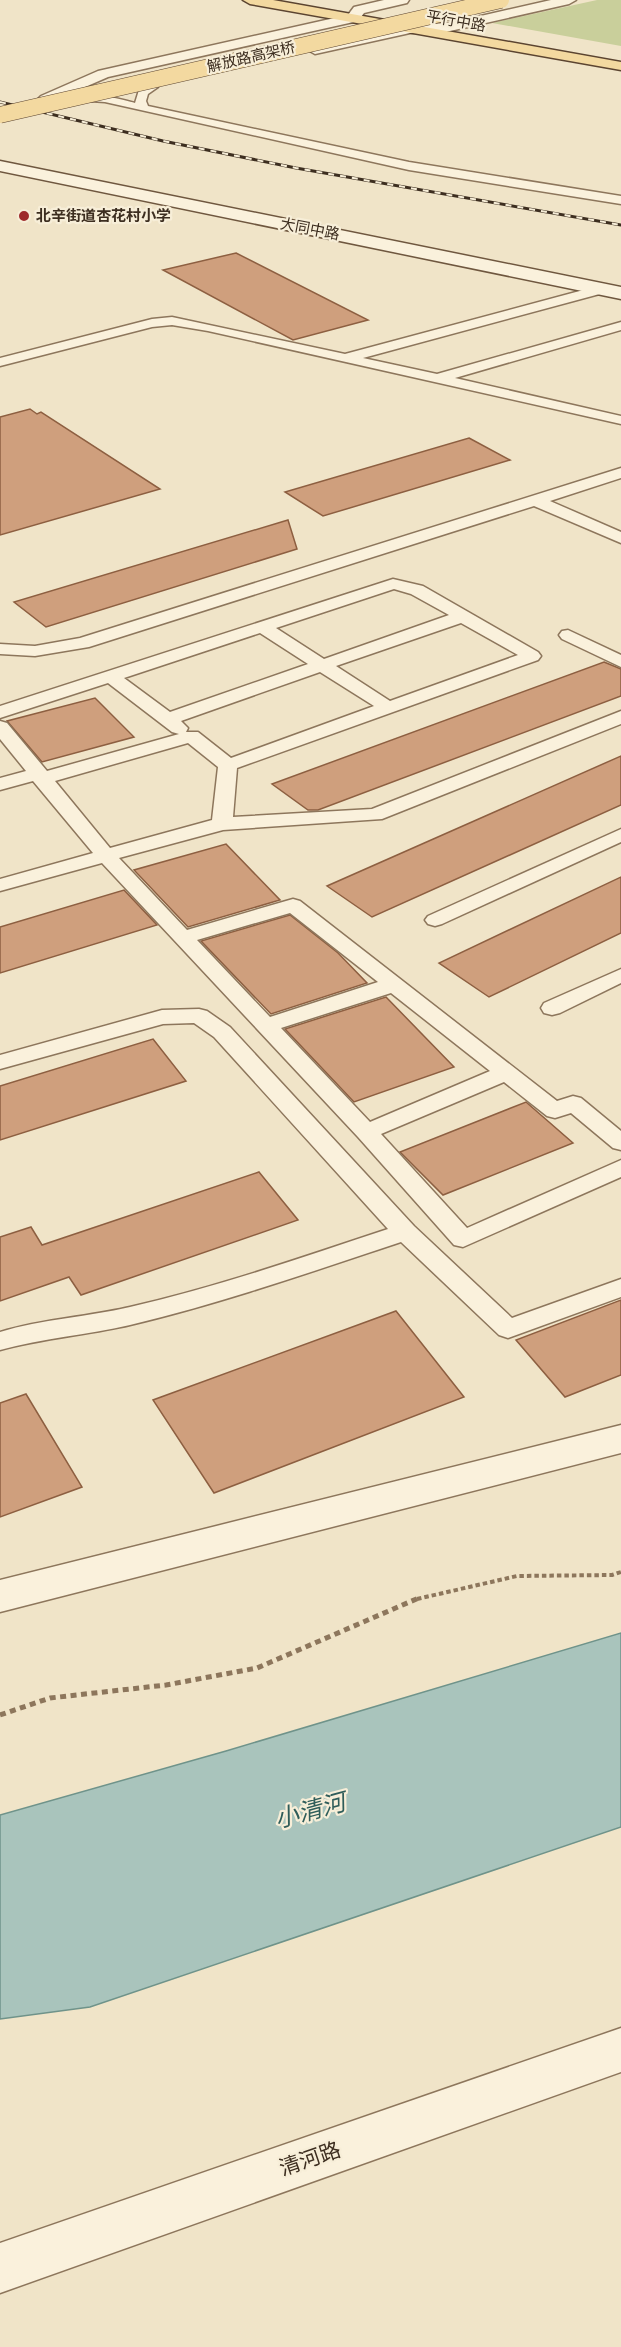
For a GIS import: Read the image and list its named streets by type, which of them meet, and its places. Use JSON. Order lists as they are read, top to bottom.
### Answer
{
  "streets": {
    "main road": ["平行中路", "解放路高架桥"],
    "street": ["大同中路", "清河路"]
  },
  "water": ["小清河"],
  "places": ["北辛街道杏花村小学"]
}
